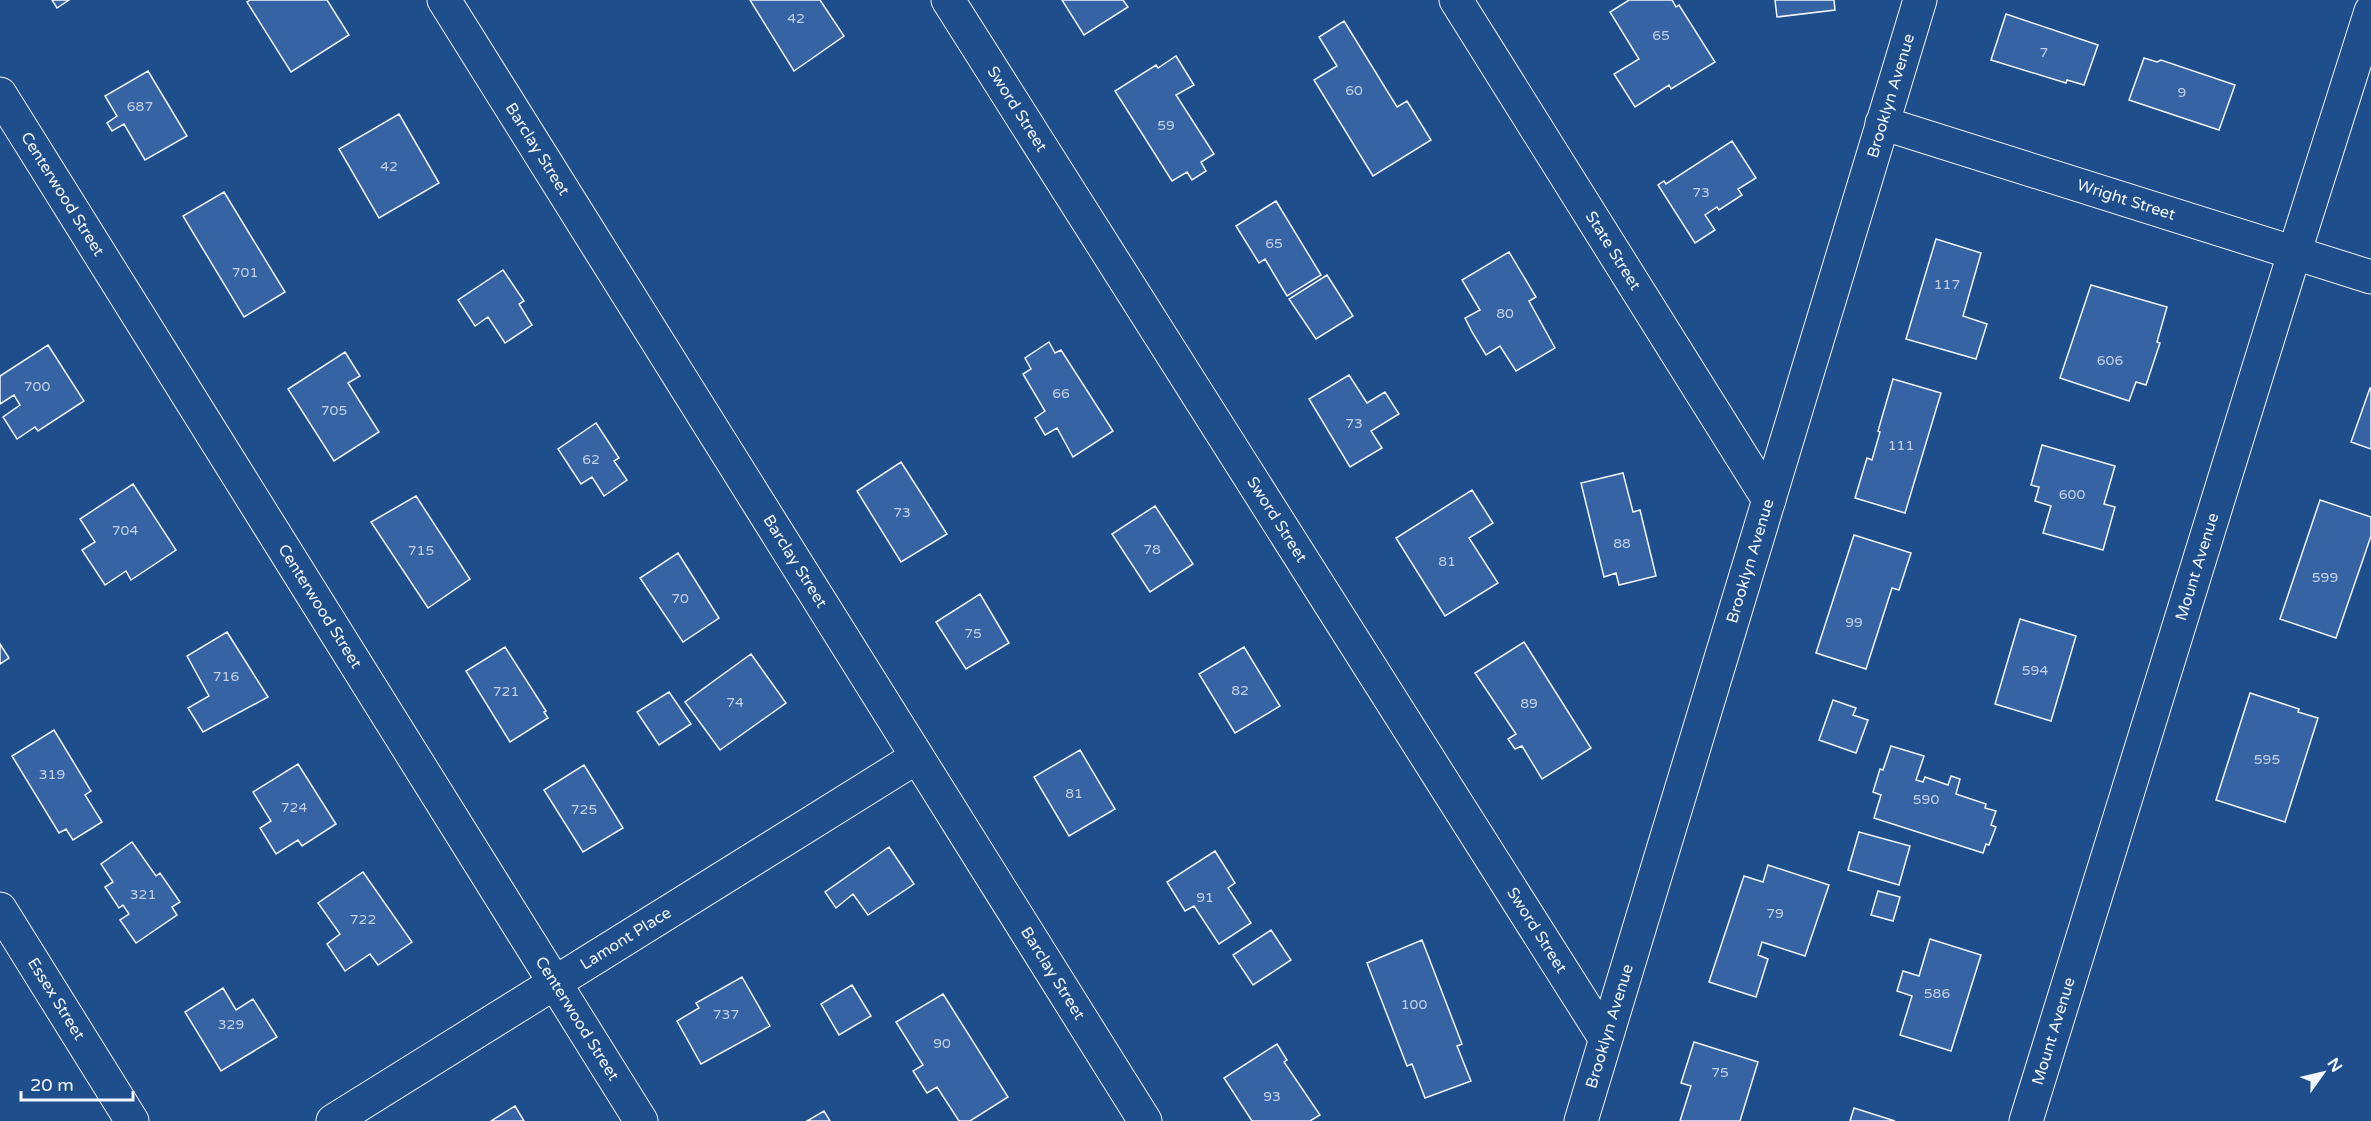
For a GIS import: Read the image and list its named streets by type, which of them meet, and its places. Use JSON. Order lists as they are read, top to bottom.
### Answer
{
  "streets": {
    "street": [
      "Brooklyn Avenue",
      "Sword Street",
      "Barclay Street",
      "Centerwood Street",
      "Wright Street",
      "State Street",
      "Mount Avenue",
      "Lamont Place",
      "Essex Street"
    ]
  },
  "crossings": [
    ["Brooklyn Avenue", "Sword Street"],
    ["Brooklyn Avenue", "Wright Street"],
    ["Brooklyn Avenue", "State Street"],
    ["Barclay Street", "Lamont Place"],
    ["Centerwood Street", "Lamont Place"],
    ["Wright Street", "Mount Avenue"]
  ],
  "house_numbers": [
    "42",
    "65",
    "7",
    "60",
    "9",
    "687",
    "59",
    "42",
    "73",
    "65",
    "701",
    "117",
    "80",
    "606",
    "700",
    "66",
    "705",
    "73",
    "111",
    "62",
    "600",
    "73",
    "704",
    "88",
    "78",
    "715",
    "81",
    "599",
    "70",
    "99",
    "75",
    "594",
    "716",
    "82",
    "721",
    "74",
    "89",
    "595",
    "319",
    "81",
    "590",
    "724",
    "725",
    "321",
    "91",
    "79",
    "722",
    "586",
    "100",
    "737",
    "329",
    "90",
    "75",
    "93"
  ],
  "scale_bar": "20 m",
  "north": "top right"
}
